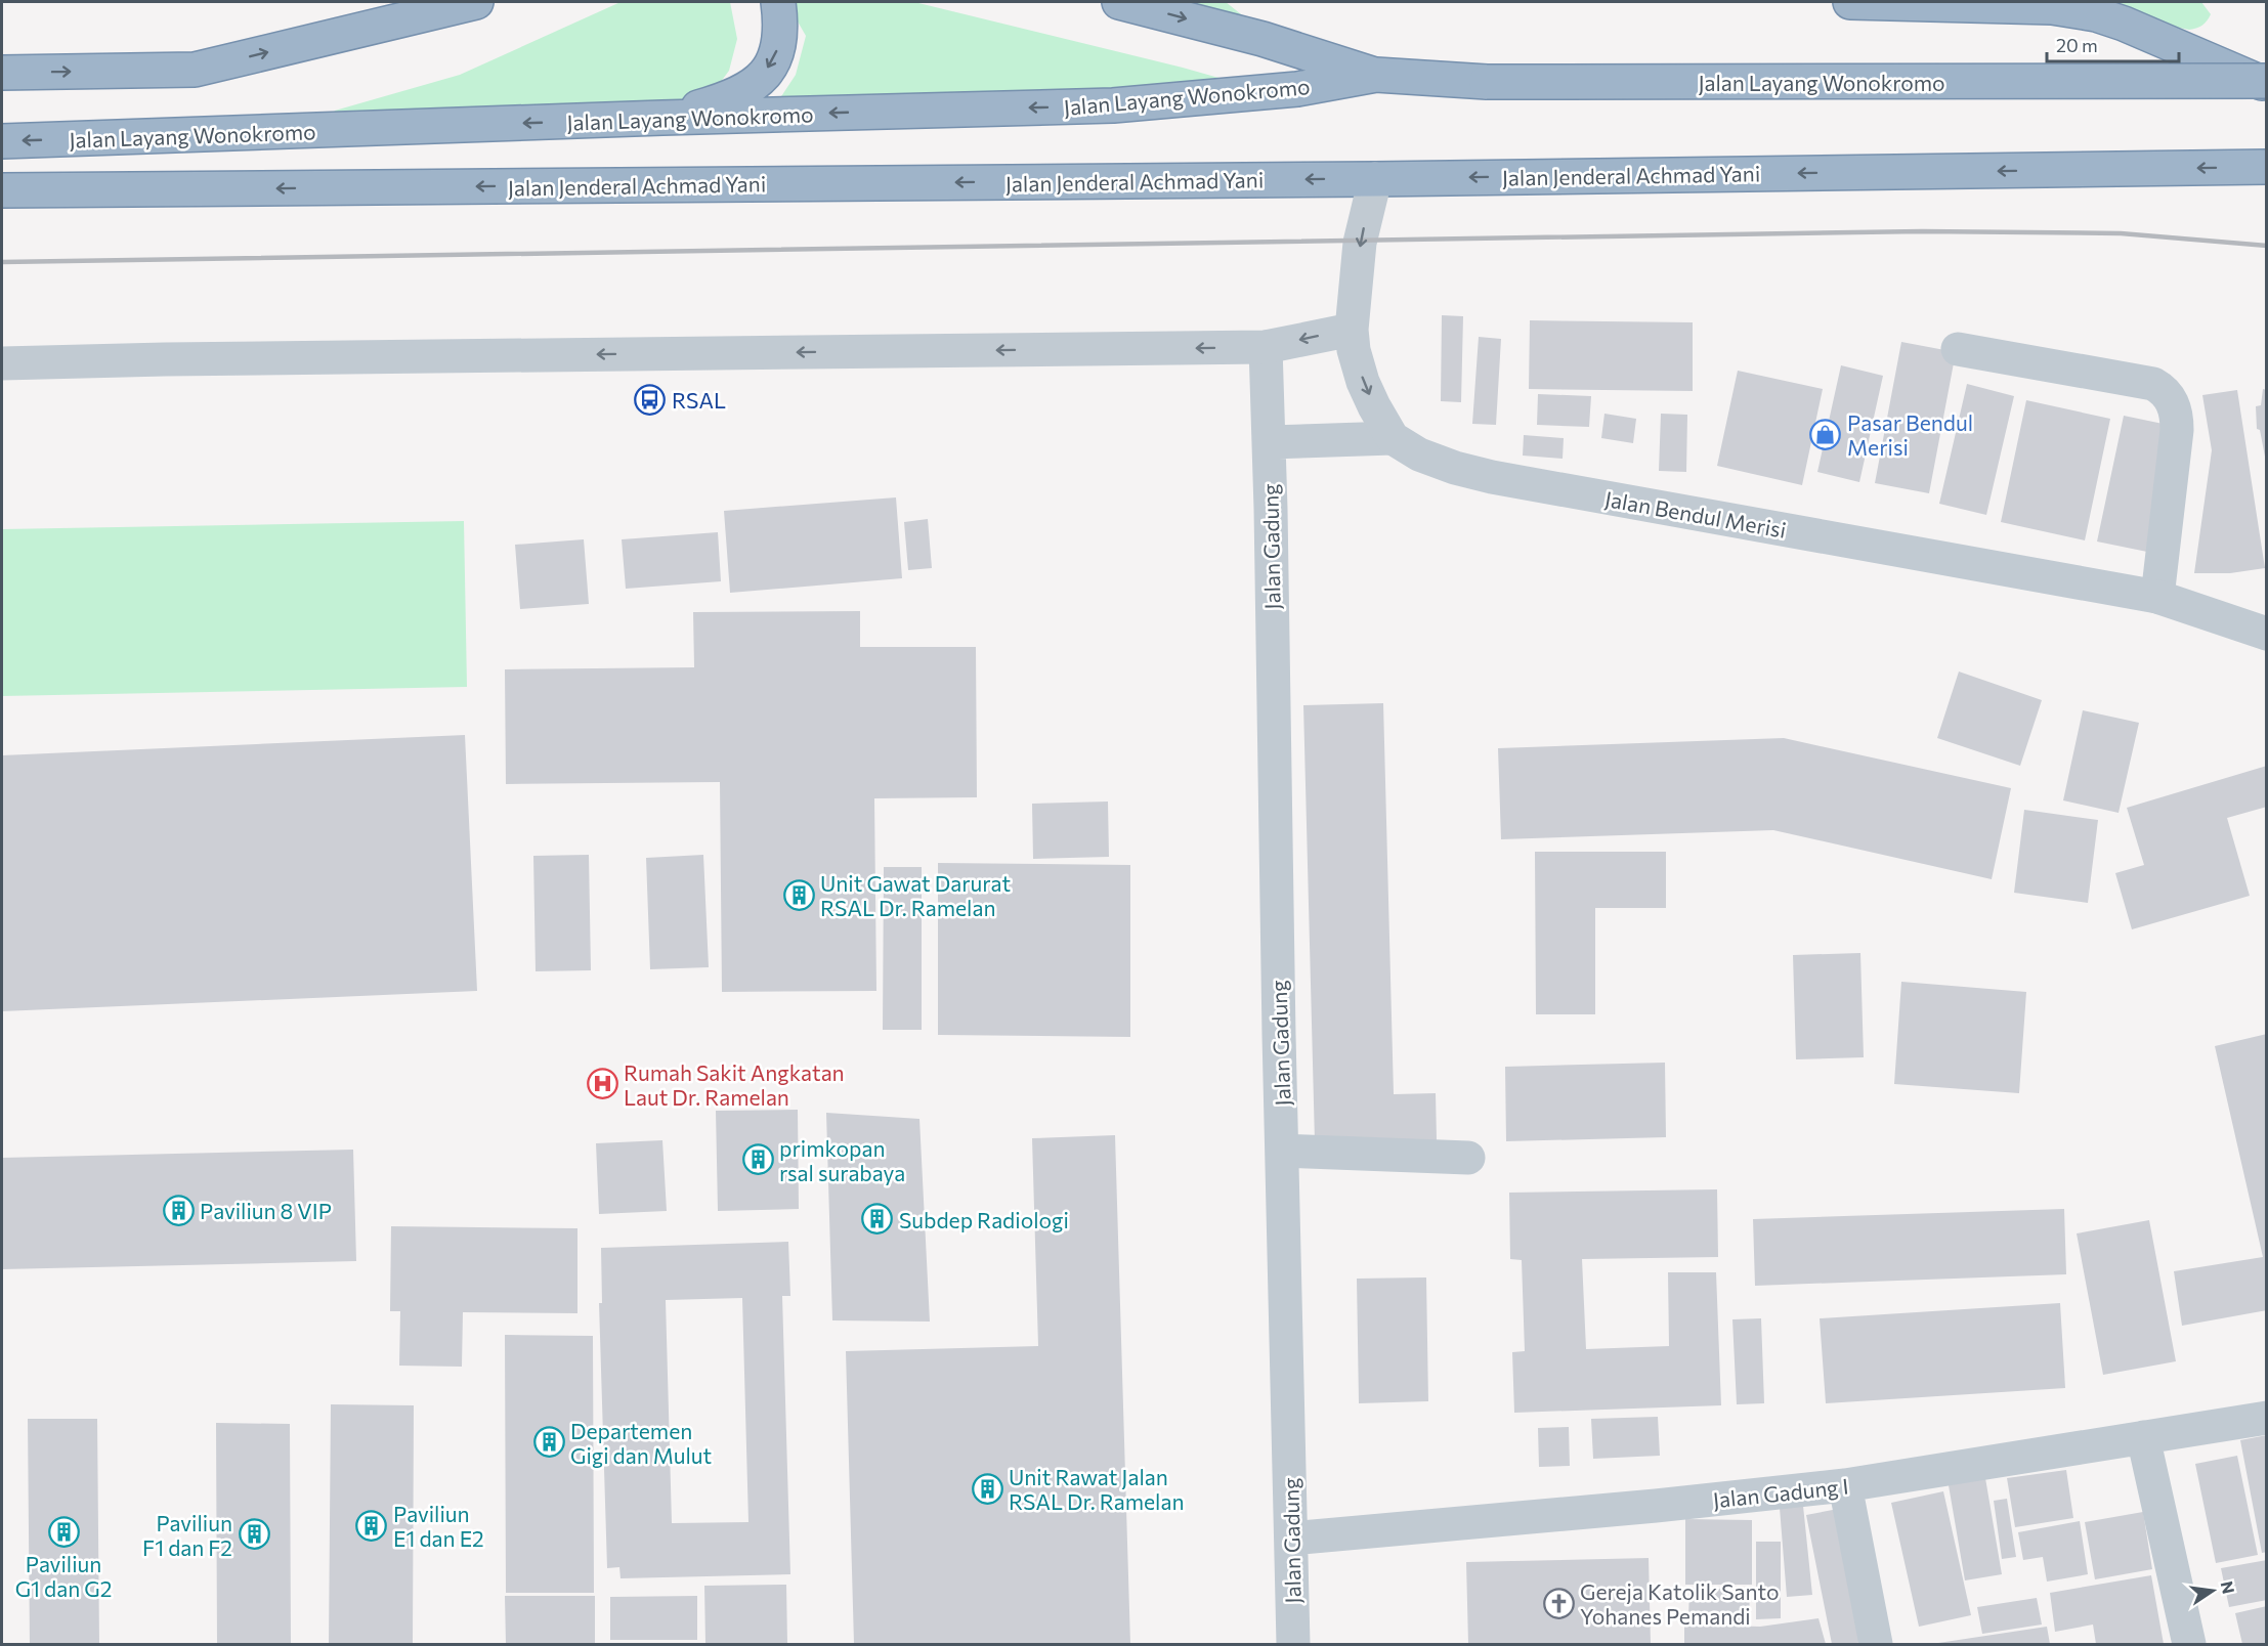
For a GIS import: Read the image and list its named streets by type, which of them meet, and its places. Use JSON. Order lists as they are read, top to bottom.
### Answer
{
  "streets": {
    "highway": ["Jalan Layang Wonokromo", "Jalan Jenderal Achmad Yani"],
    "street": ["Jalan Bendul Merisi", "Jalan Gadung", "Jalan Gadung I"]
  },
  "crossings": [
    ["Jalan Jenderal Achmad Yani", "Jalan Bendul Merisi"],
    ["Jalan Gadung", "Jalan Gadung I"]
  ],
  "places": {
    "bus stop": ["RSAL"],
    "shop": ["Pasar Bendul Merisi"],
    "building": [
      "Unit Gawat Darurat RSAL Dr. Ramelan",
      "primkopan rsal surabaya",
      "Paviliun 8 VIP",
      "Subdep Radiologi",
      "Departemen Gigi dan Mulut",
      "Unit Rawat Jalan RSAL Dr. Ramelan",
      "Paviliun E1 dan E2",
      "Paviliun G1 dan G2",
      "Paviliun F1 dan F2"
    ],
    "hospital": ["Rumah Sakit Angkatan Laut Dr. Ramelan"],
    "church": ["Gereja Katolik Santo Yohanes Pemandi"]
  },
  "scale_bar": "20 m",
  "north": "right"
}
